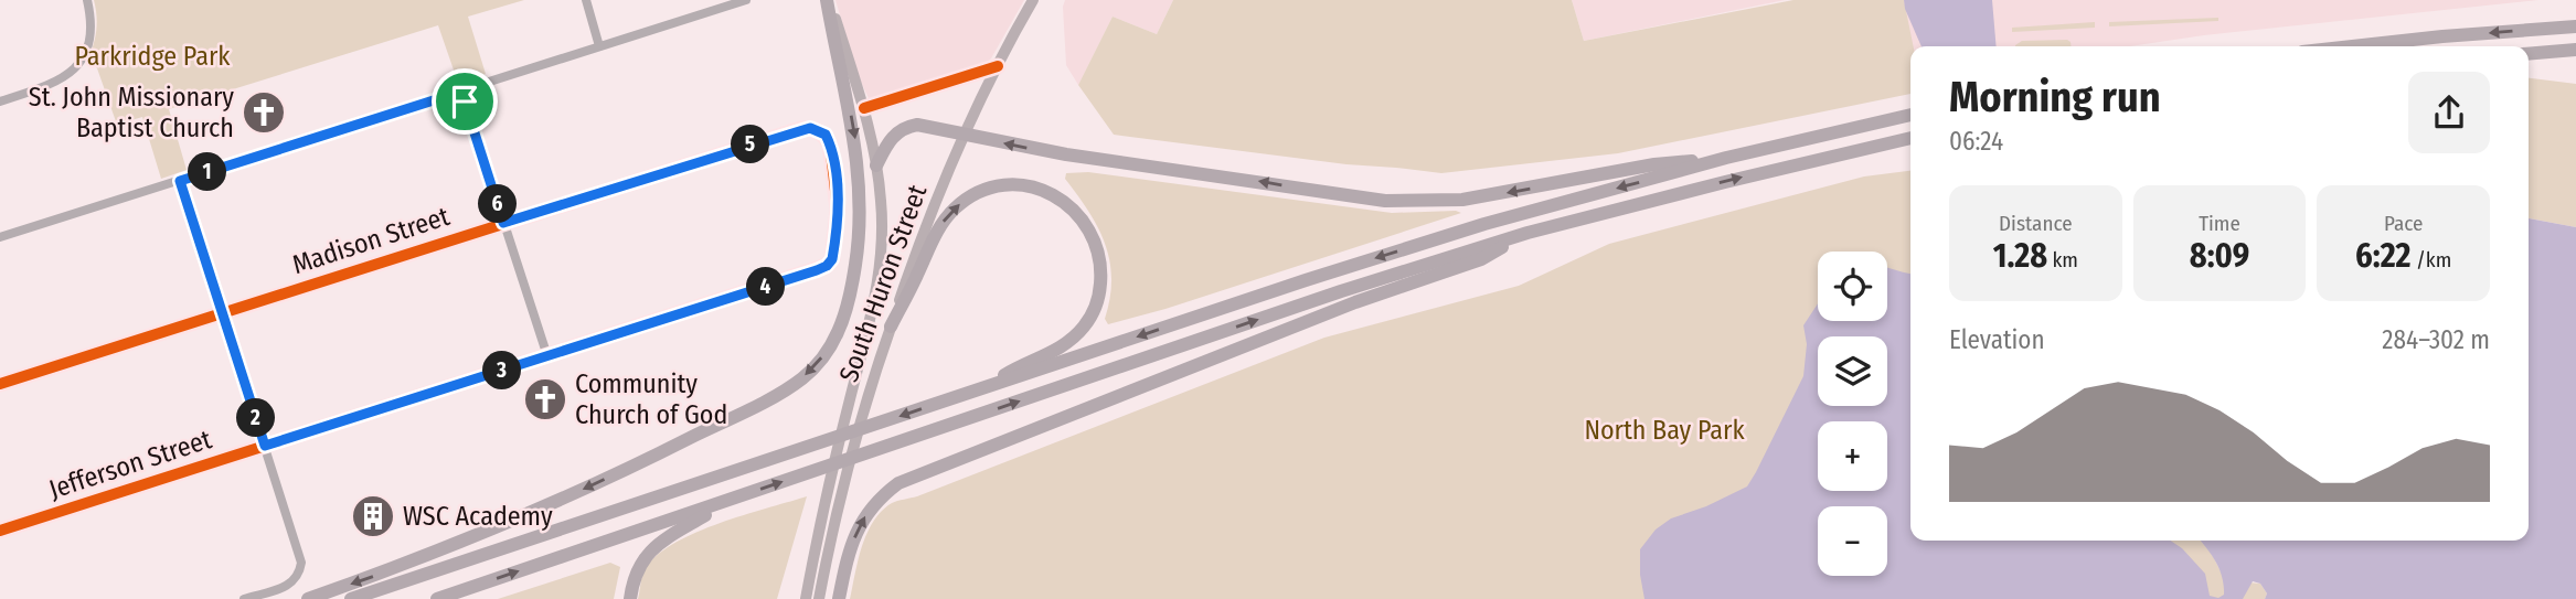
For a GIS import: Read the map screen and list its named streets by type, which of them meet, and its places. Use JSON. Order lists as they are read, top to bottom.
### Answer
{
  "streets": {
    "main road": ["South Huron Street"],
    "street": ["Madison Street", "Jefferson Street"]
  },
  "crossings": [
    ["Madison Street", "Jefferson Street"]
  ],
  "parks": ["Parkridge Park", "North Bay Park"],
  "places": {
    "church": ["St. John Missionary Baptist Church", "Community Church of God"],
    "building": ["WSC Academy"]
  },
  "page": {
    "heading": ["Morning run", "06:24"],
    "pins": [
      "5",
      "1",
      "6",
      "4",
      "3",
      "2"
    ],
    "stats": [
      ["Distance", "1.28 km"],
      ["Time", "8:09"],
      ["Pace", "6:22 /km"]
    ],
    "map_buttons": ["+", "−"],
    "chart": ["Elevation", "284–302 m"]
  }
}
